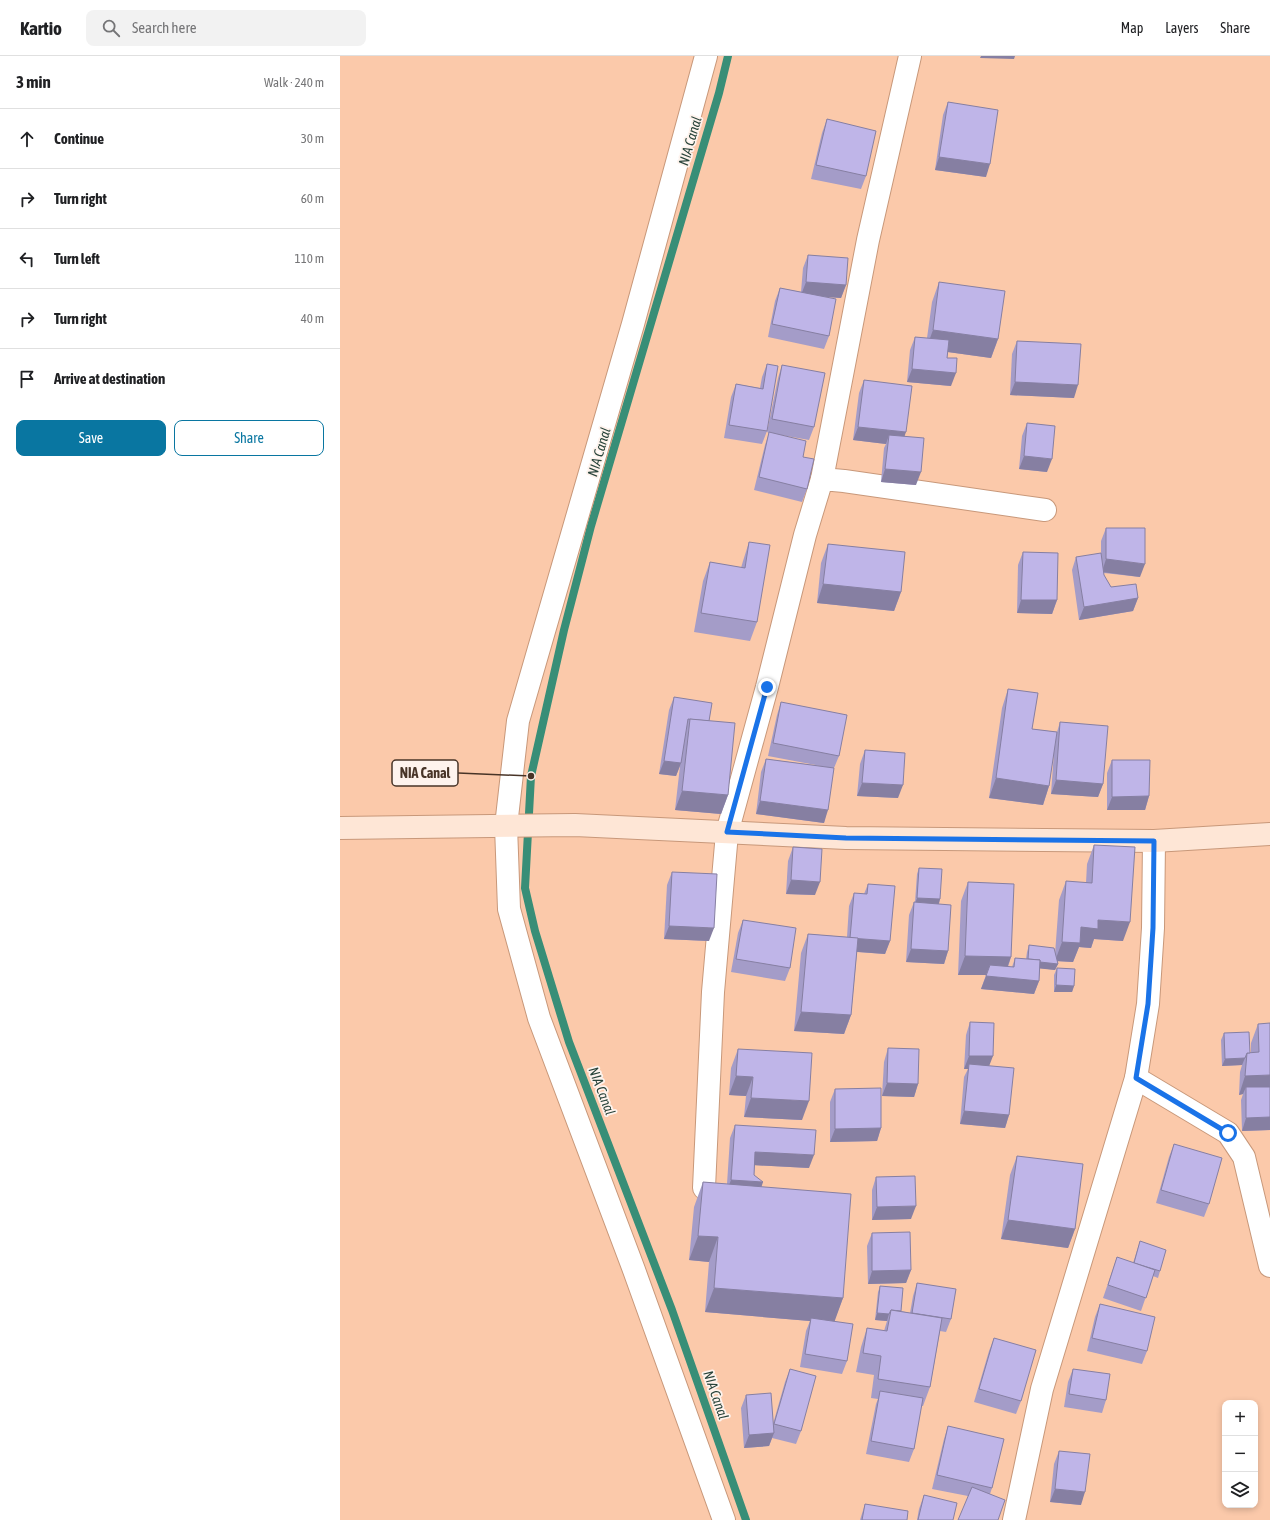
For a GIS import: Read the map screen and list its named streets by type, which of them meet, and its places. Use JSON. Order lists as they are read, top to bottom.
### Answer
{
  "water": ["NIA Canal"],
  "places": ["NIA Canal"],
  "page": {
    "header": "Kartio",
    "search": "Search here",
    "nav": ["Map", "Layers", "Share"],
    "heading": ["3 min", "Walk · 240 m"],
    "list": [
      ["Continue", "30 m"],
      ["Turn right", "60 m"],
      ["Turn left", "110 m"],
      ["Turn right", "40 m"],
      "Arrive at destination"
    ],
    "buttons": ["Save", "Share"],
    "map_buttons": ["+", "−"]
  }
}
